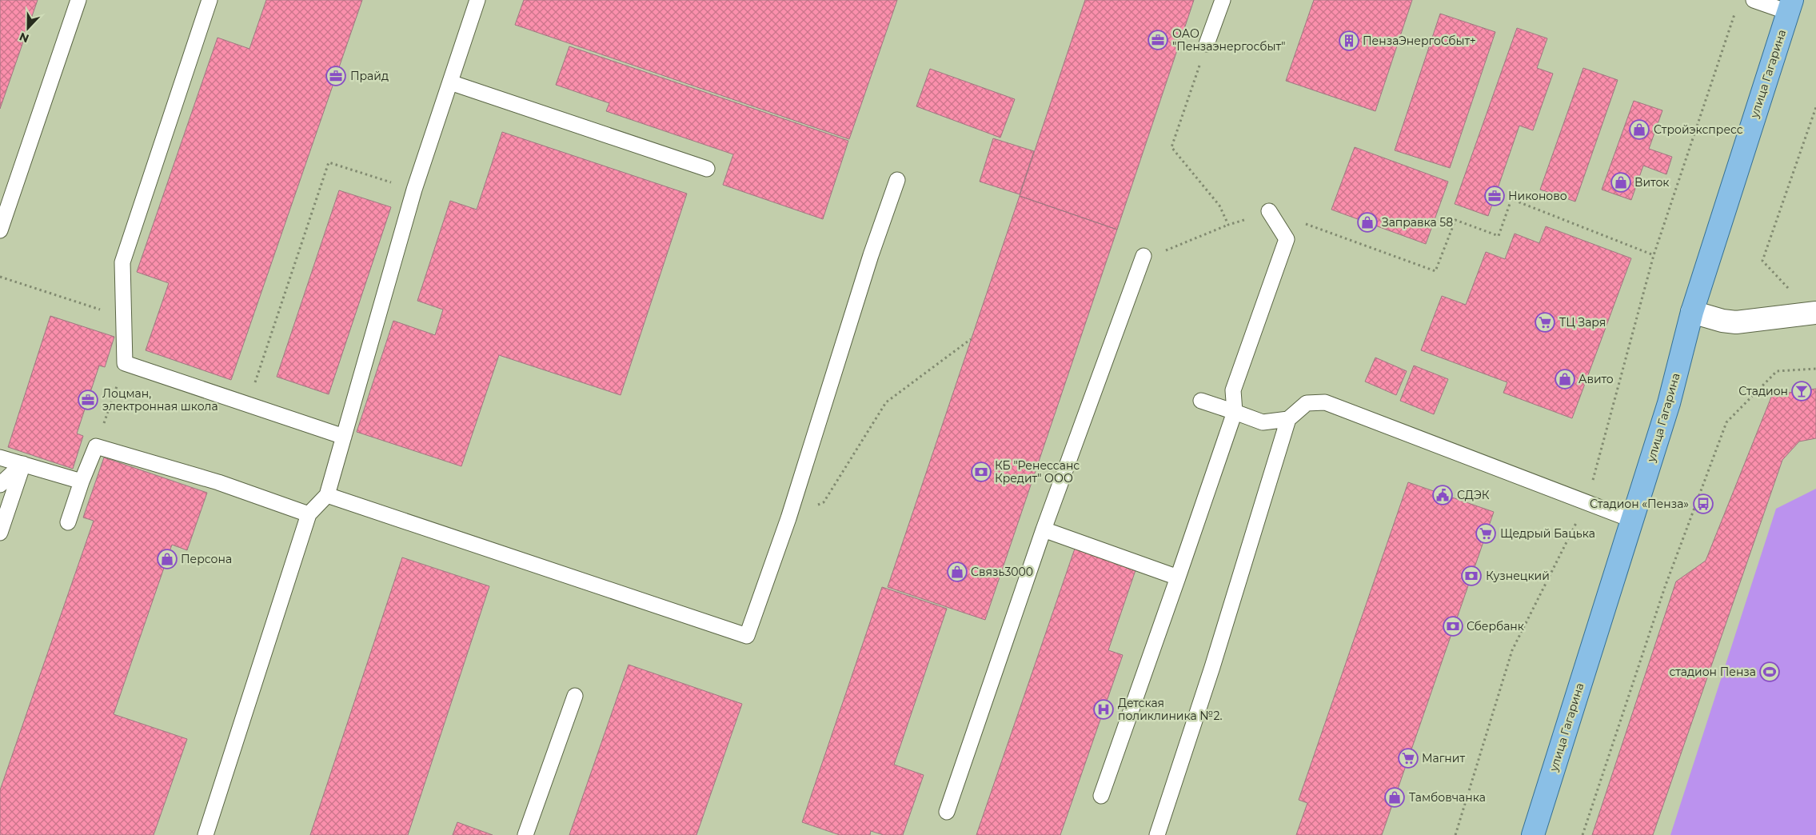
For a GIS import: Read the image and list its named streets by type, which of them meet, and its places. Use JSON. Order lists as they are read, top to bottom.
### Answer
{
  "streets": {
    "main road": ["улица Гагарина"]
  },
  "places": {
    "office": [
      "ОАО \"Пензаэнергосбыт\"",
      "Прайд",
      "Никоново",
      "Лоцман, электронная школа"
    ],
    "building": ["ПензаЭнергоСбыт+"],
    "shop": [
      "Стройэкспресс",
      "Виток",
      "Заправка 58",
      "Авито",
      "Персона",
      "Связь3000",
      "Тамбовчанка"
    ],
    "supermarket": ["ТЦ Заря", "Щедрый Бацька", "Магнит"],
    "bar": ["Стадион"],
    "bank": ["КБ \"Ренессанс Кредит\" ООО", "Кузнецкий", "Сбербанк"],
    "public building": ["СДЭК"],
    "bus stop": ["Стадион «Пенза»"],
    "sports": ["стадион Пенза"],
    "hospital": ["Детская поликлиника №2."]
  },
  "north": "bottom"
}
